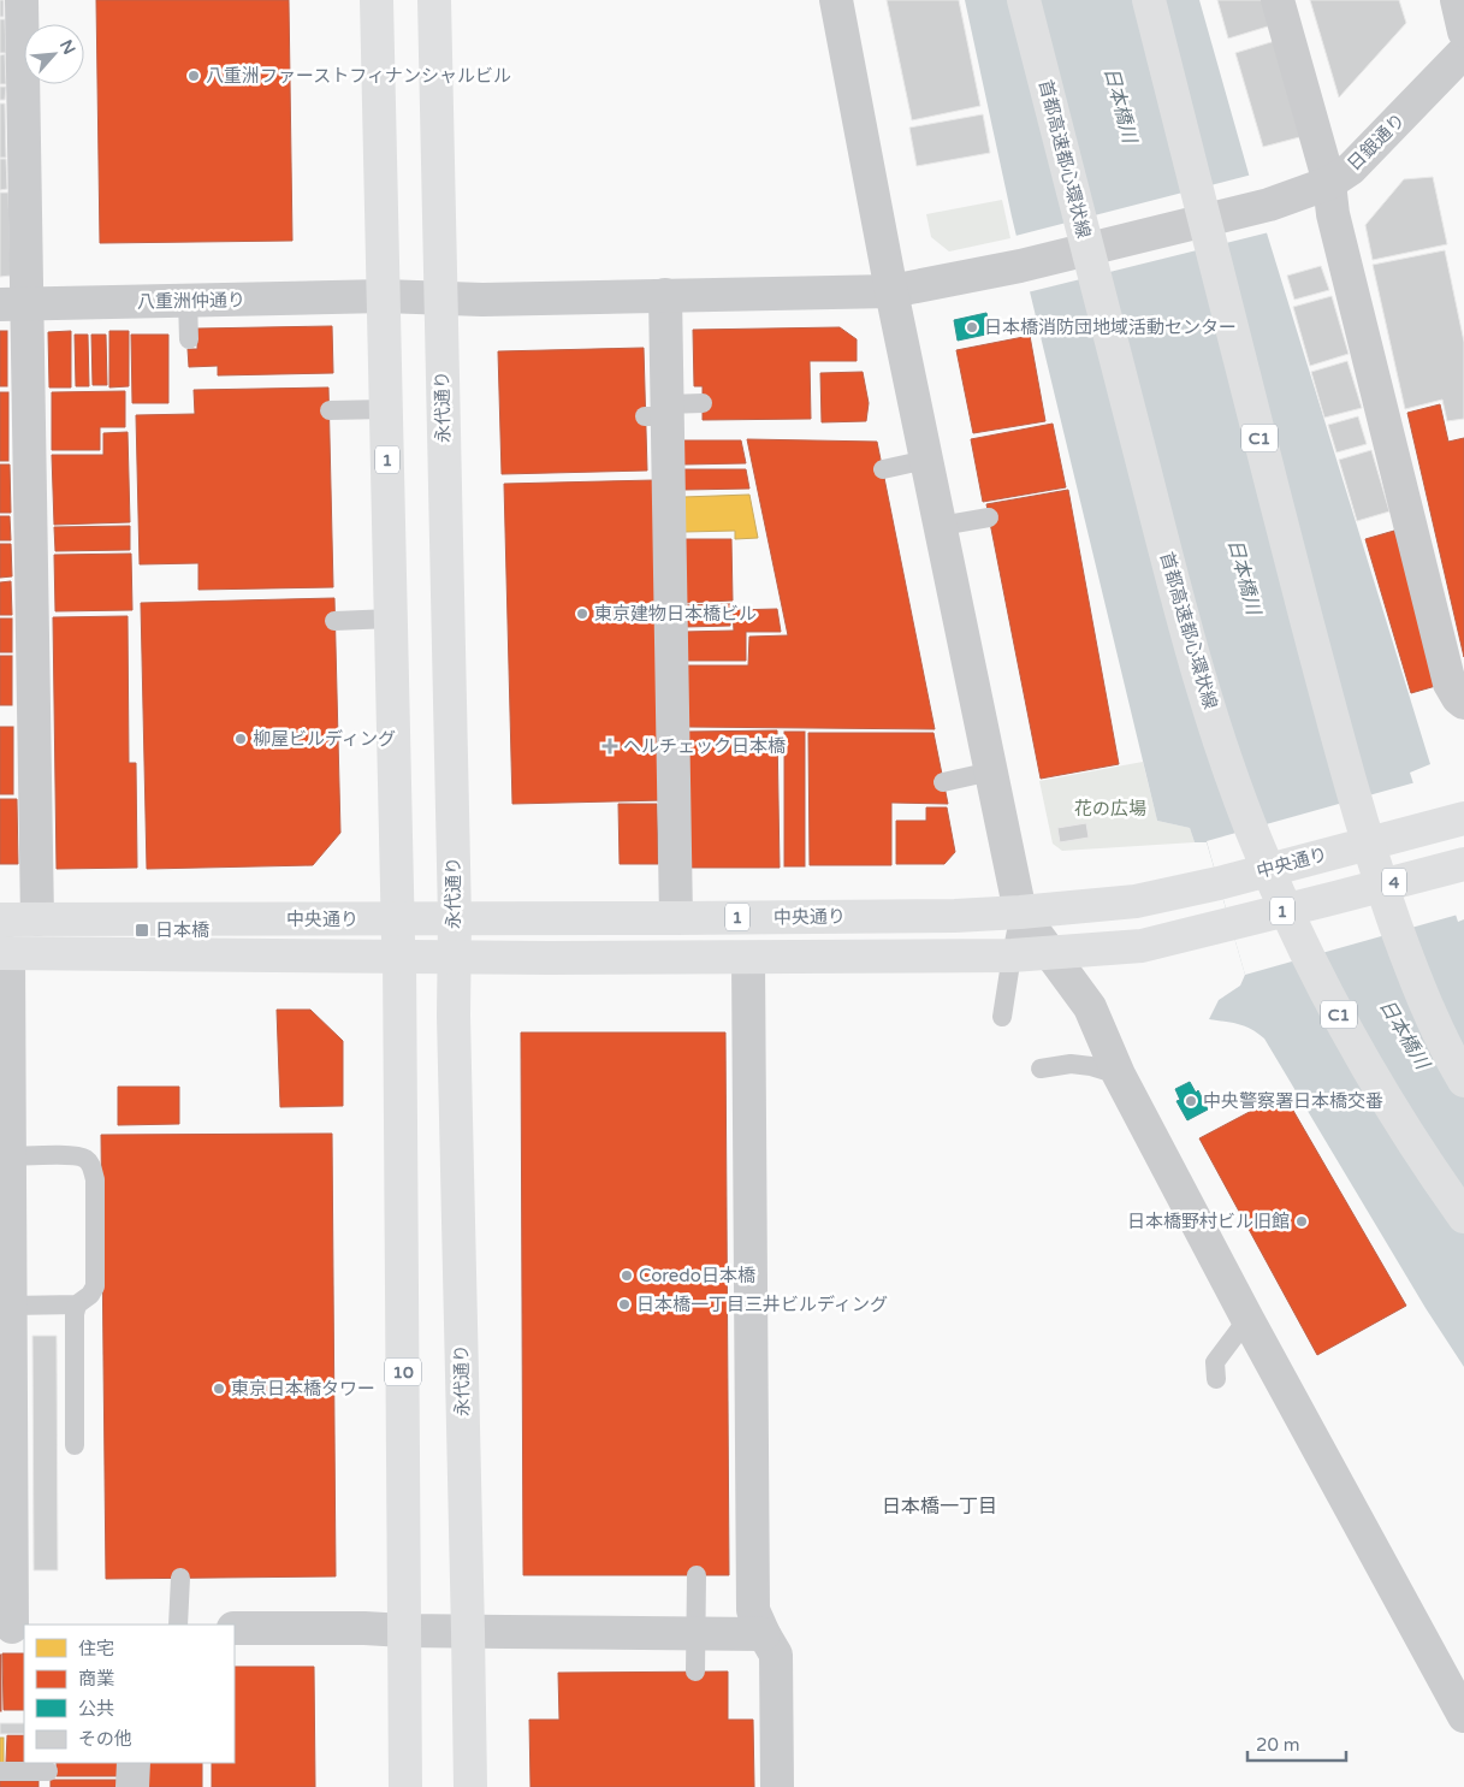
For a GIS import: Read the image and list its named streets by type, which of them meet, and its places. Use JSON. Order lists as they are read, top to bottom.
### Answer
{
  "streets": {
    "main road": [
      "首都高速都心環状線",
      "永代通り",
      "C1",
      "1",
      "中央通り",
      "4",
      "10"
    ],
    "street": ["日銀通り", "八重洲仲通り"]
  },
  "crossings": [
    ["日銀通り", "八重洲仲通り"],
    ["八重洲仲通り", "永代通り"],
    ["八重洲仲通り", "1"],
    ["永代通り", "中央通り"],
    ["1", "中央通り"],
    ["1", "10"],
    ["中央通り", "10"]
  ],
  "districts": ["日本橋一丁目"],
  "water": ["日本橋川"],
  "parks": ["花の広場"],
  "places": {
    "other": [
      "八重洲ファーストフィナンシャルビル",
      "日本橋消防団地域活動センター",
      "東京建物日本橋ビル",
      "柳屋ビルディング",
      "中央警察署日本橋交番",
      "日本橋野村ビル旧館",
      "Coredo日本橋",
      "日本橋一丁目三井ビルディング",
      "東京日本橋タワー"
    ],
    "health": ["ヘルチェック日本橋"],
    "transit": ["日本橋"]
  },
  "legend": [
    "住宅",
    "商業",
    "公共",
    "その他"
  ],
  "scale_bar": "20 m",
  "north": "top right"
}
